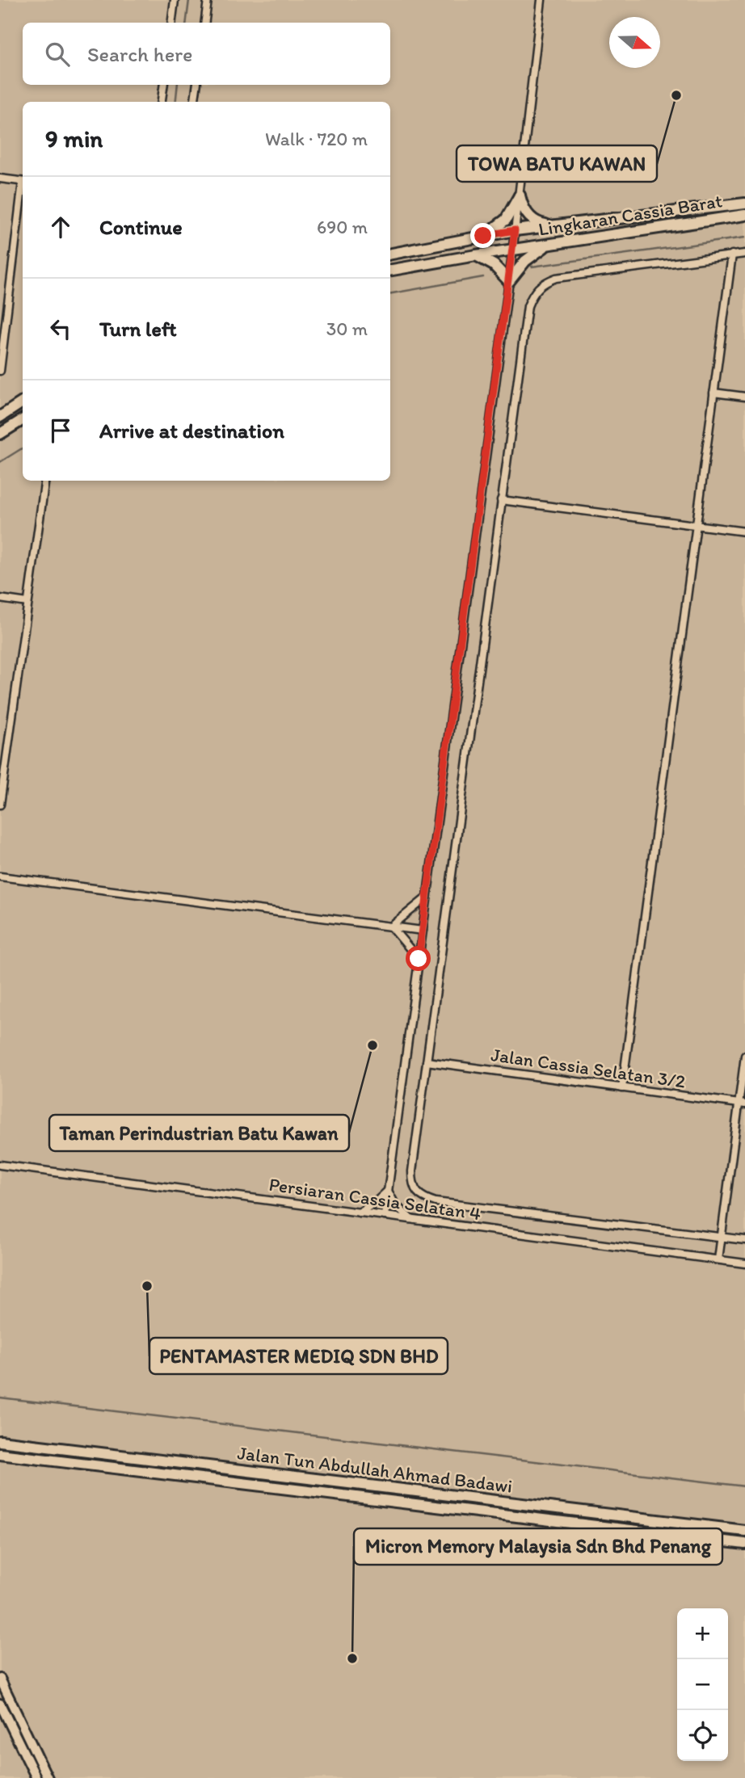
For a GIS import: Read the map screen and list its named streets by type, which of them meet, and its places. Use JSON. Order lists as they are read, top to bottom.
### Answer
{
  "streets": {
    "main road": ["Lingkaran Cassia Barat", "Jalan Tun Abdullah Ahmad Badawi"],
    "street": ["Jalan Cassia Selatan 3/2", "Persiaran Cassia Selatan 4"]
  },
  "places": [
    "TOWA BATU KAWAN",
    "Taman Perindustrian Batu Kawan",
    "PENTAMASTER MEDIQ SDN BHD",
    "Micron Memory Malaysia Sdn Bhd Penang"
  ],
  "north": "right",
  "page": {
    "search": "Search here",
    "heading": ["9 min", "Walk · 720 m"],
    "list": [
      ["Continue", "690 m"],
      ["Turn left", "30 m"],
      "Arrive at destination"
    ],
    "map_buttons": ["+", "−"]
  }
}
